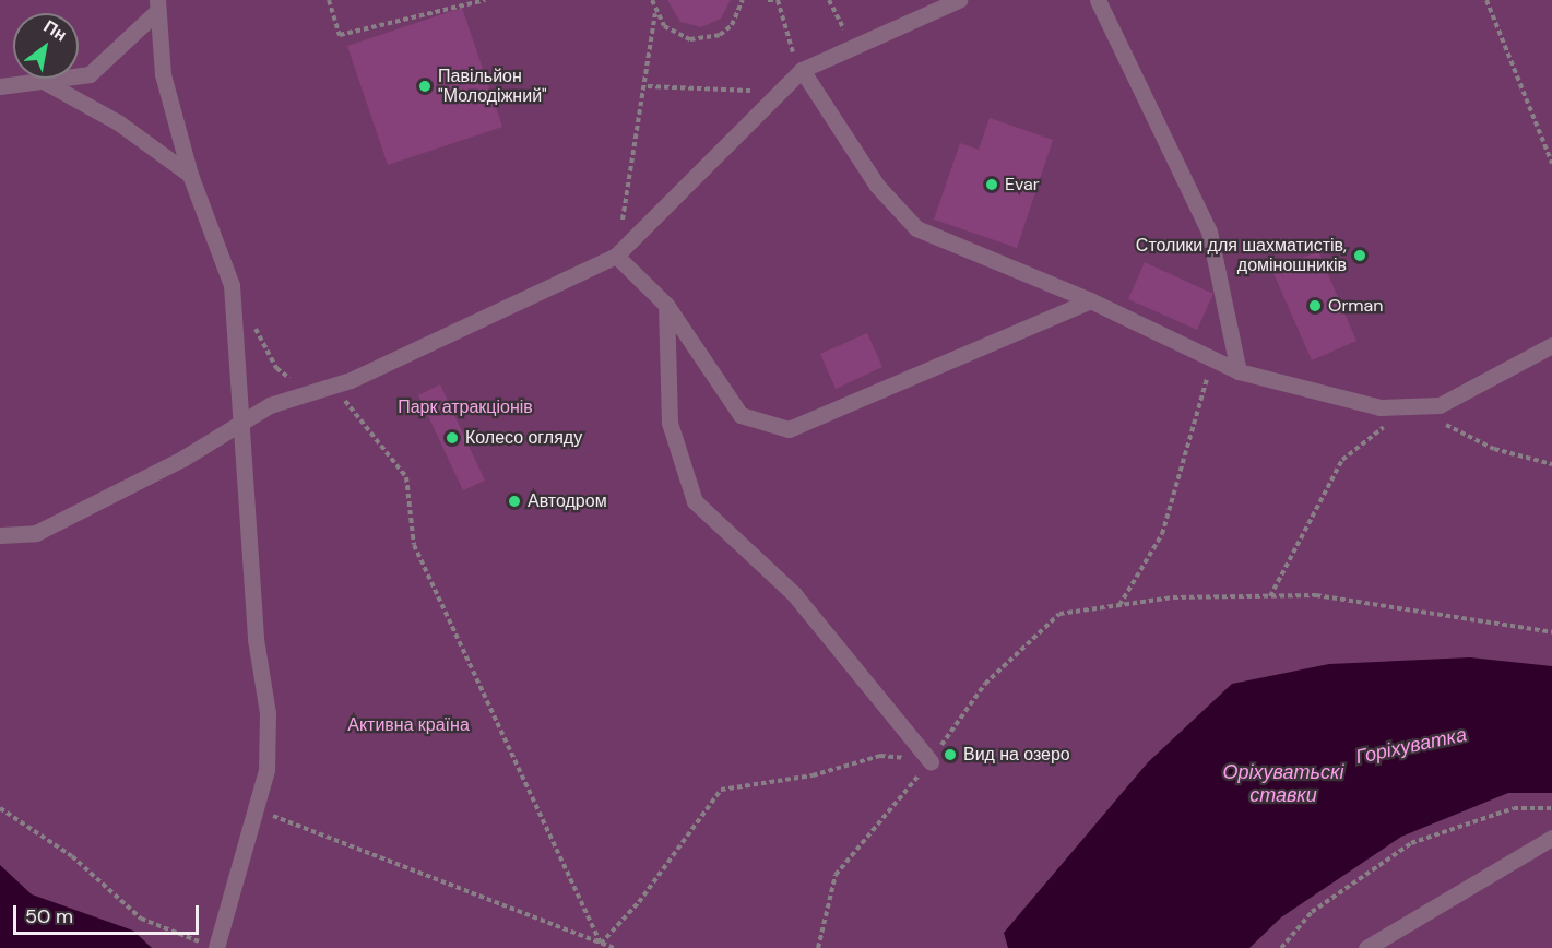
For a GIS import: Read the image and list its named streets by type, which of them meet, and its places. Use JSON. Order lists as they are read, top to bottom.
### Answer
{
  "water": ["Горіхуватка", "Оріхуватьскі ставки"],
  "parks": ["Парк атракціонів", "Активна країна"],
  "places": [
    "Павільйон \"Молодіжний\"",
    "Evar",
    "Столики для шахматистів, доміношників",
    "Orman",
    "Колесо огляду",
    "Автодром",
    "Вид на озеро"
  ],
  "scale_bar": "50 m",
  "north": "top right"
}
